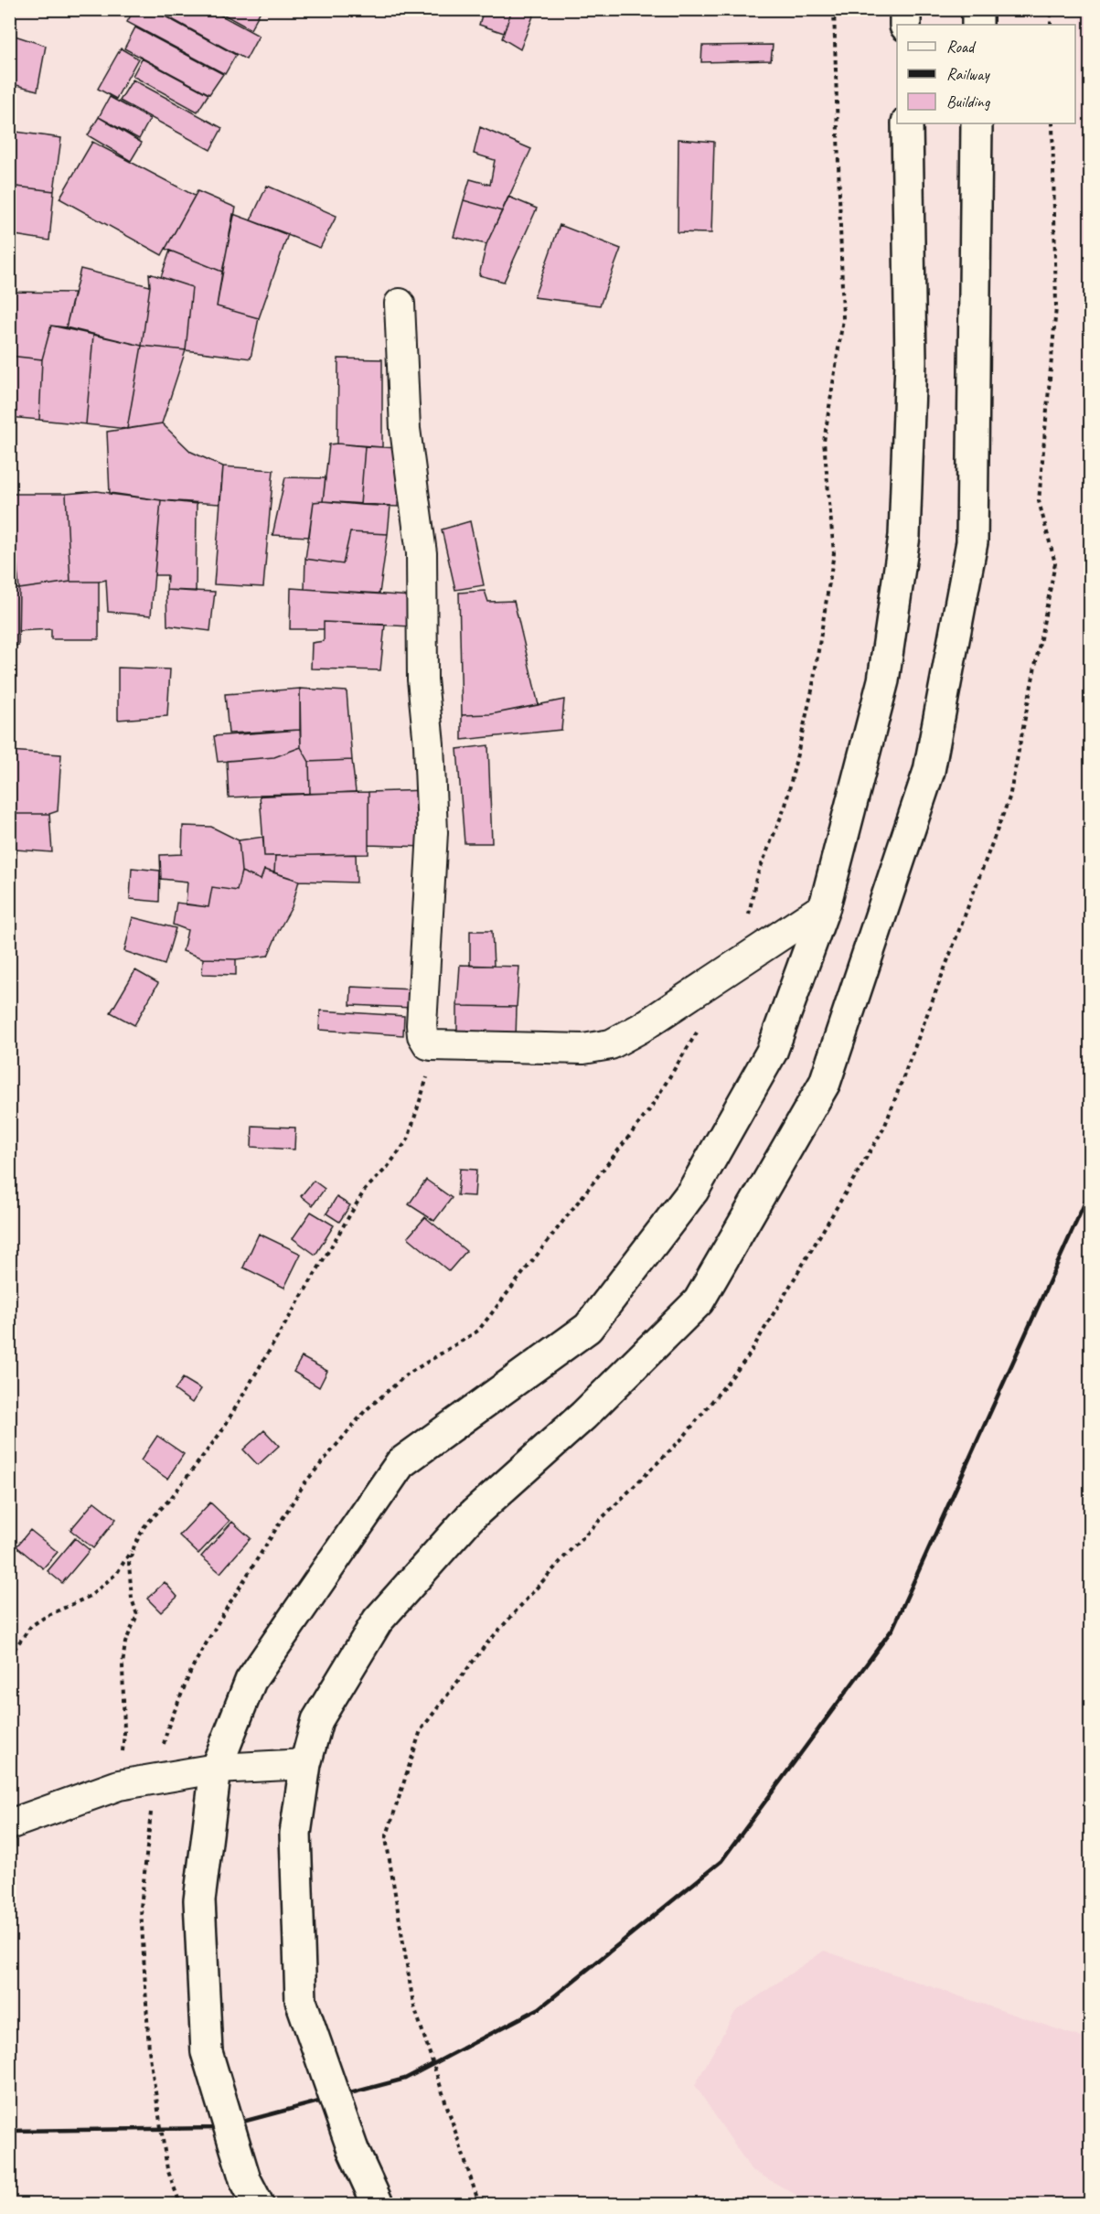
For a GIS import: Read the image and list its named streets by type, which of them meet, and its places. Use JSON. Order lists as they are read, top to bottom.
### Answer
{
  "legend": ["Road", "Railway", "Building"]
}
